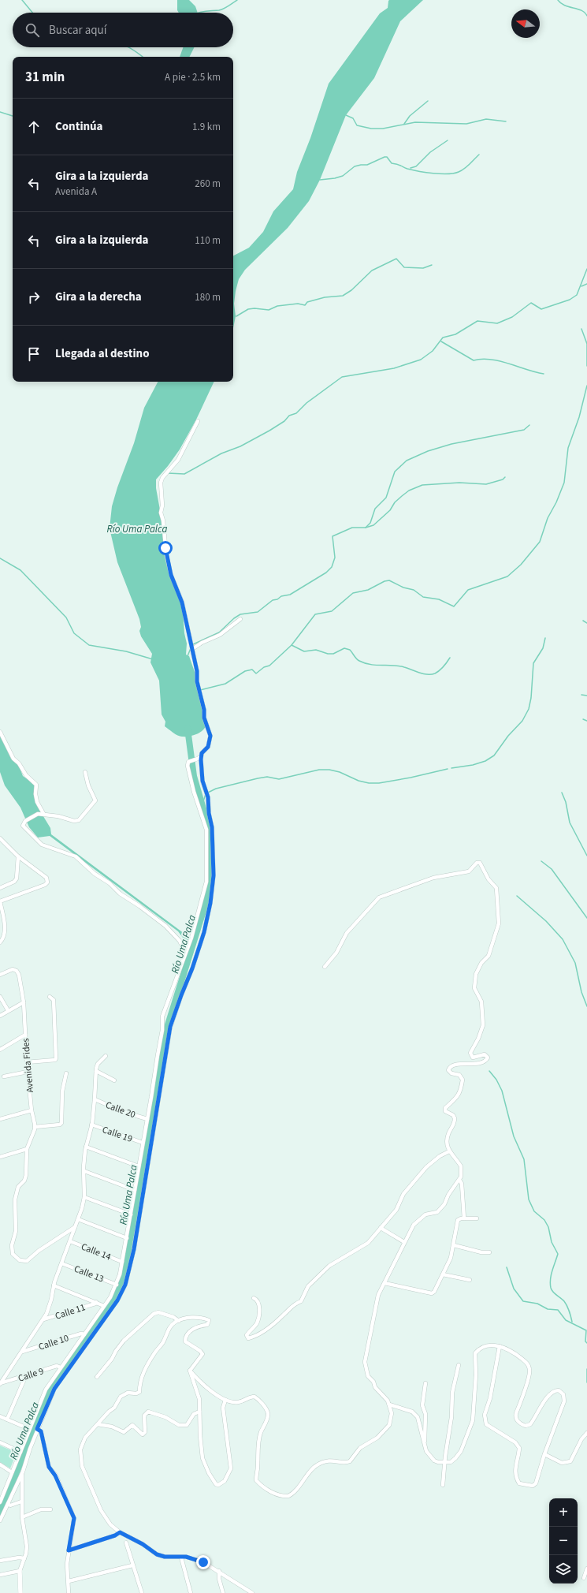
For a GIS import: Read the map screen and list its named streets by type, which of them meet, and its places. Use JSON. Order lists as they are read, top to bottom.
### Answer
{
  "streets": {
    "street": [
      "Avenida Fides",
      "Calle 20",
      "Calle 19",
      "Calle 14",
      "Calle 13",
      "Calle 11",
      "Calle 10",
      "Calle 9"
    ]
  },
  "water": ["Río Uma Palca"],
  "north": "left",
  "page": {
    "search": "Buscar aquí",
    "heading": ["31 min", "A pie · 2.5 km"],
    "list": [
      ["Continúa", "1.9 km"],
      ["Gira a la izquierda", "Avenida A", "260 m"],
      ["Gira a la izquierda", "110 m"],
      ["Gira a la derecha", "180 m"],
      "Llegada al destino"
    ],
    "map_buttons": ["+", "−"]
  }
}
